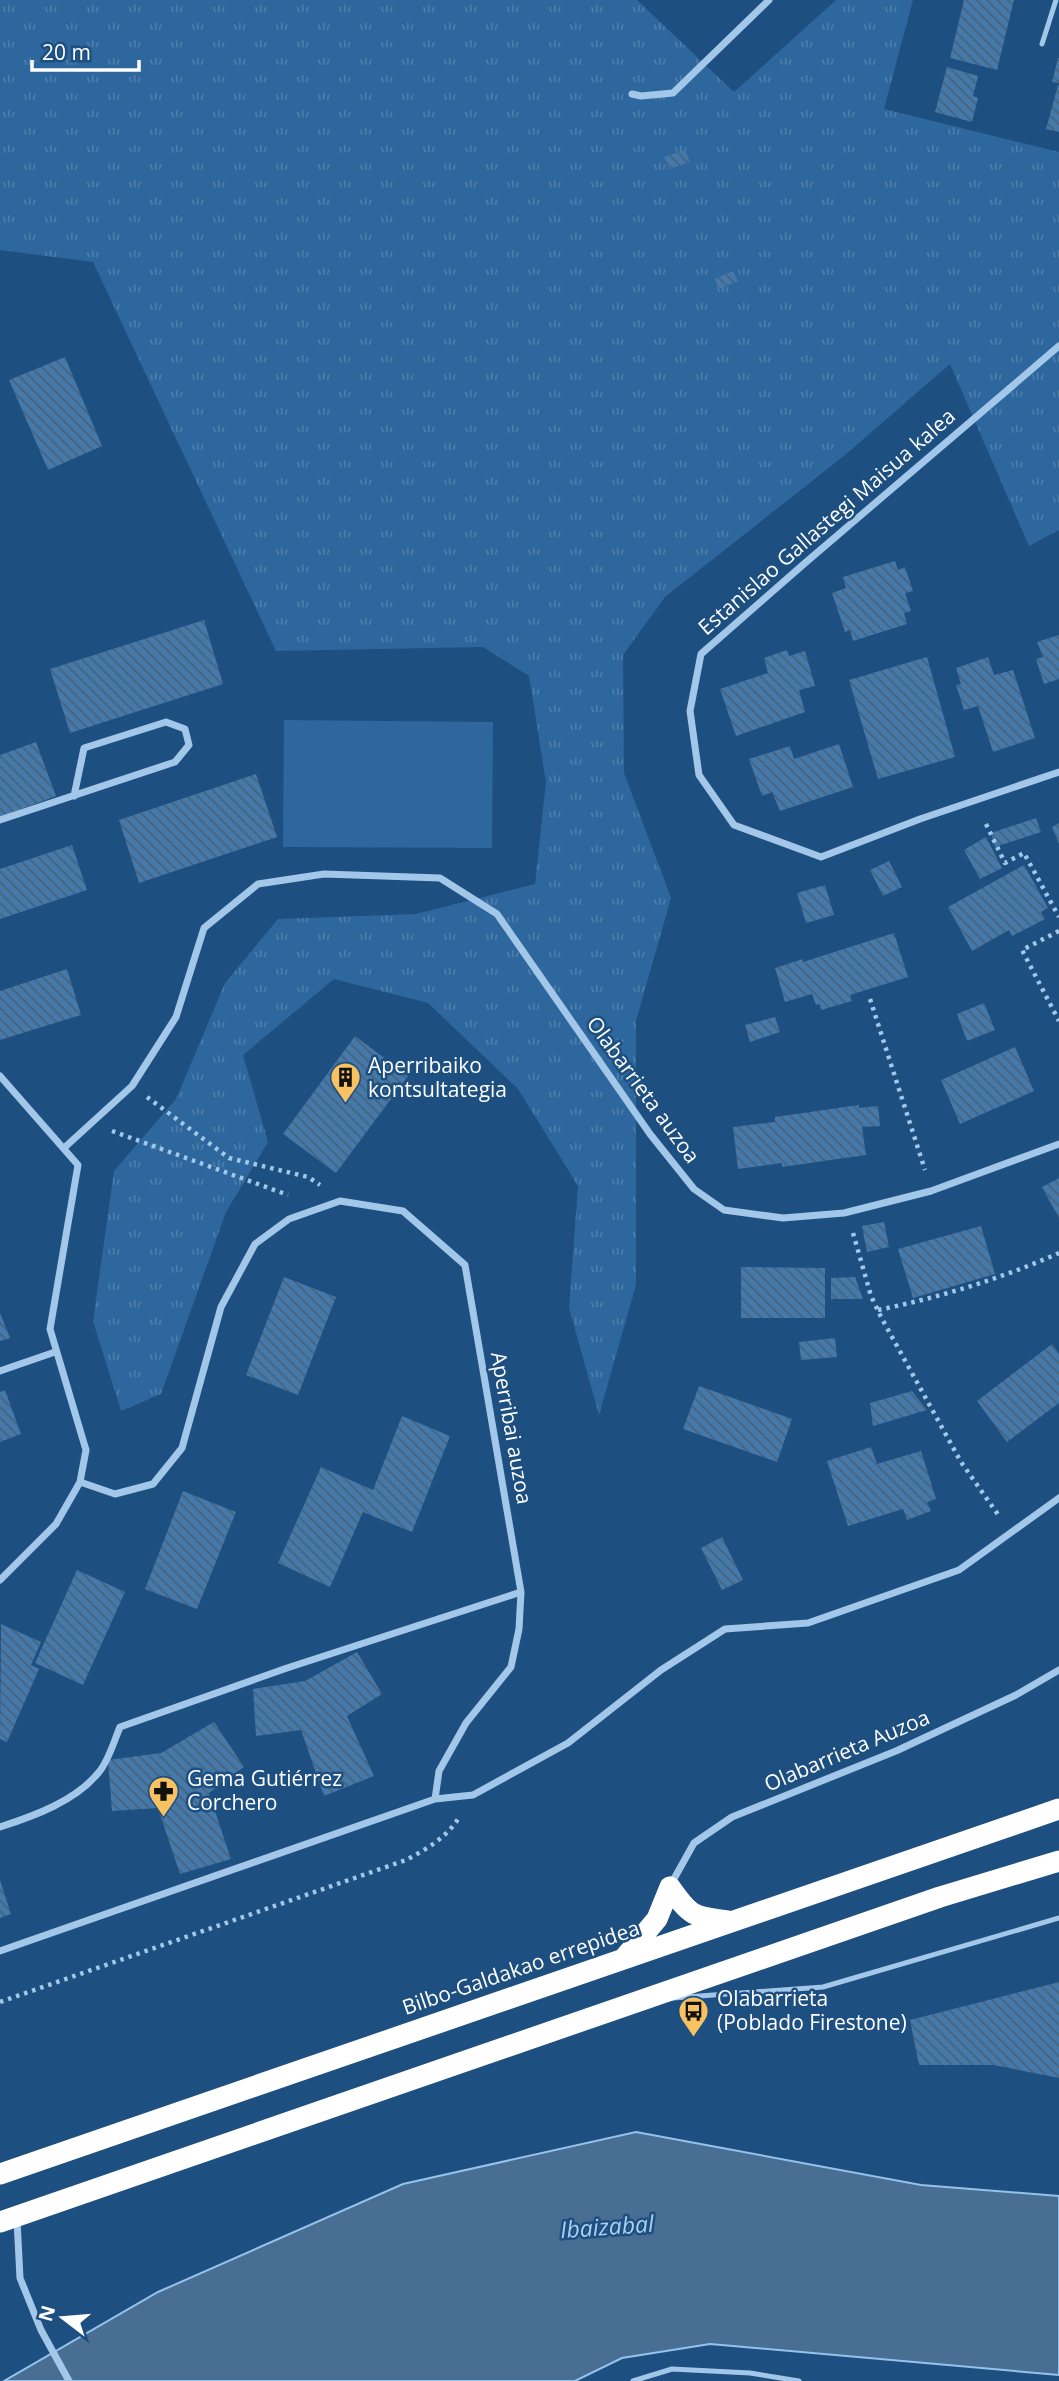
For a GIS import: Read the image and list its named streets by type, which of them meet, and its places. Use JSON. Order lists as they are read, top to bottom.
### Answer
{
  "streets": {
    "highway": ["Bilbo-Galdakao errepidea"],
    "street": [
      "Estanislao Gallastegi Maisua kalea",
      "Olabarrieta auzoa",
      "Aperribai auzoa",
      "Olabarrieta Auzoa"
    ]
  },
  "water": ["Ibaizabal"],
  "places": {
    "building": ["Aperribaiko kontsultategia"],
    "pharmacy": ["Gema Gutiérrez Corchero"],
    "bus stop": ["Olabarrieta (Poblado Firestone)"]
  },
  "scale_bar": "20 m",
  "north": "left"
}
